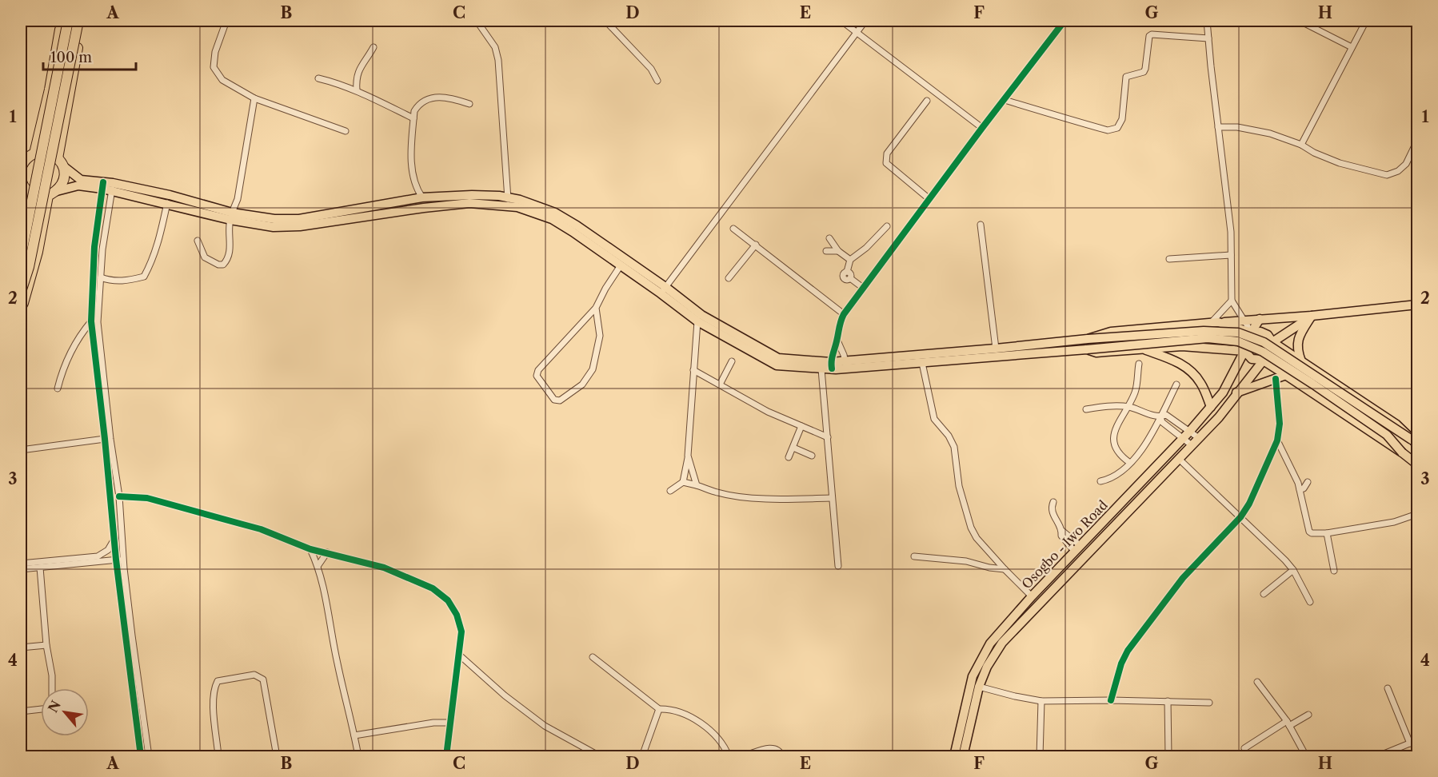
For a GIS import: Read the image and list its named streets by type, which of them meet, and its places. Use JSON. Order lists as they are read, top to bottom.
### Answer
{
  "streets": {
    "main road": ["Osogbo - Iwo Road"]
  },
  "scale_bar": "100 m",
  "north": "top left",
  "grid": {
    "columns": [
      "A",
      "B",
      "C",
      "D",
      "E",
      "F",
      "G",
      "H"
    ],
    "rows": [
      "1",
      "2",
      "3",
      "4"
    ]
  }
}
